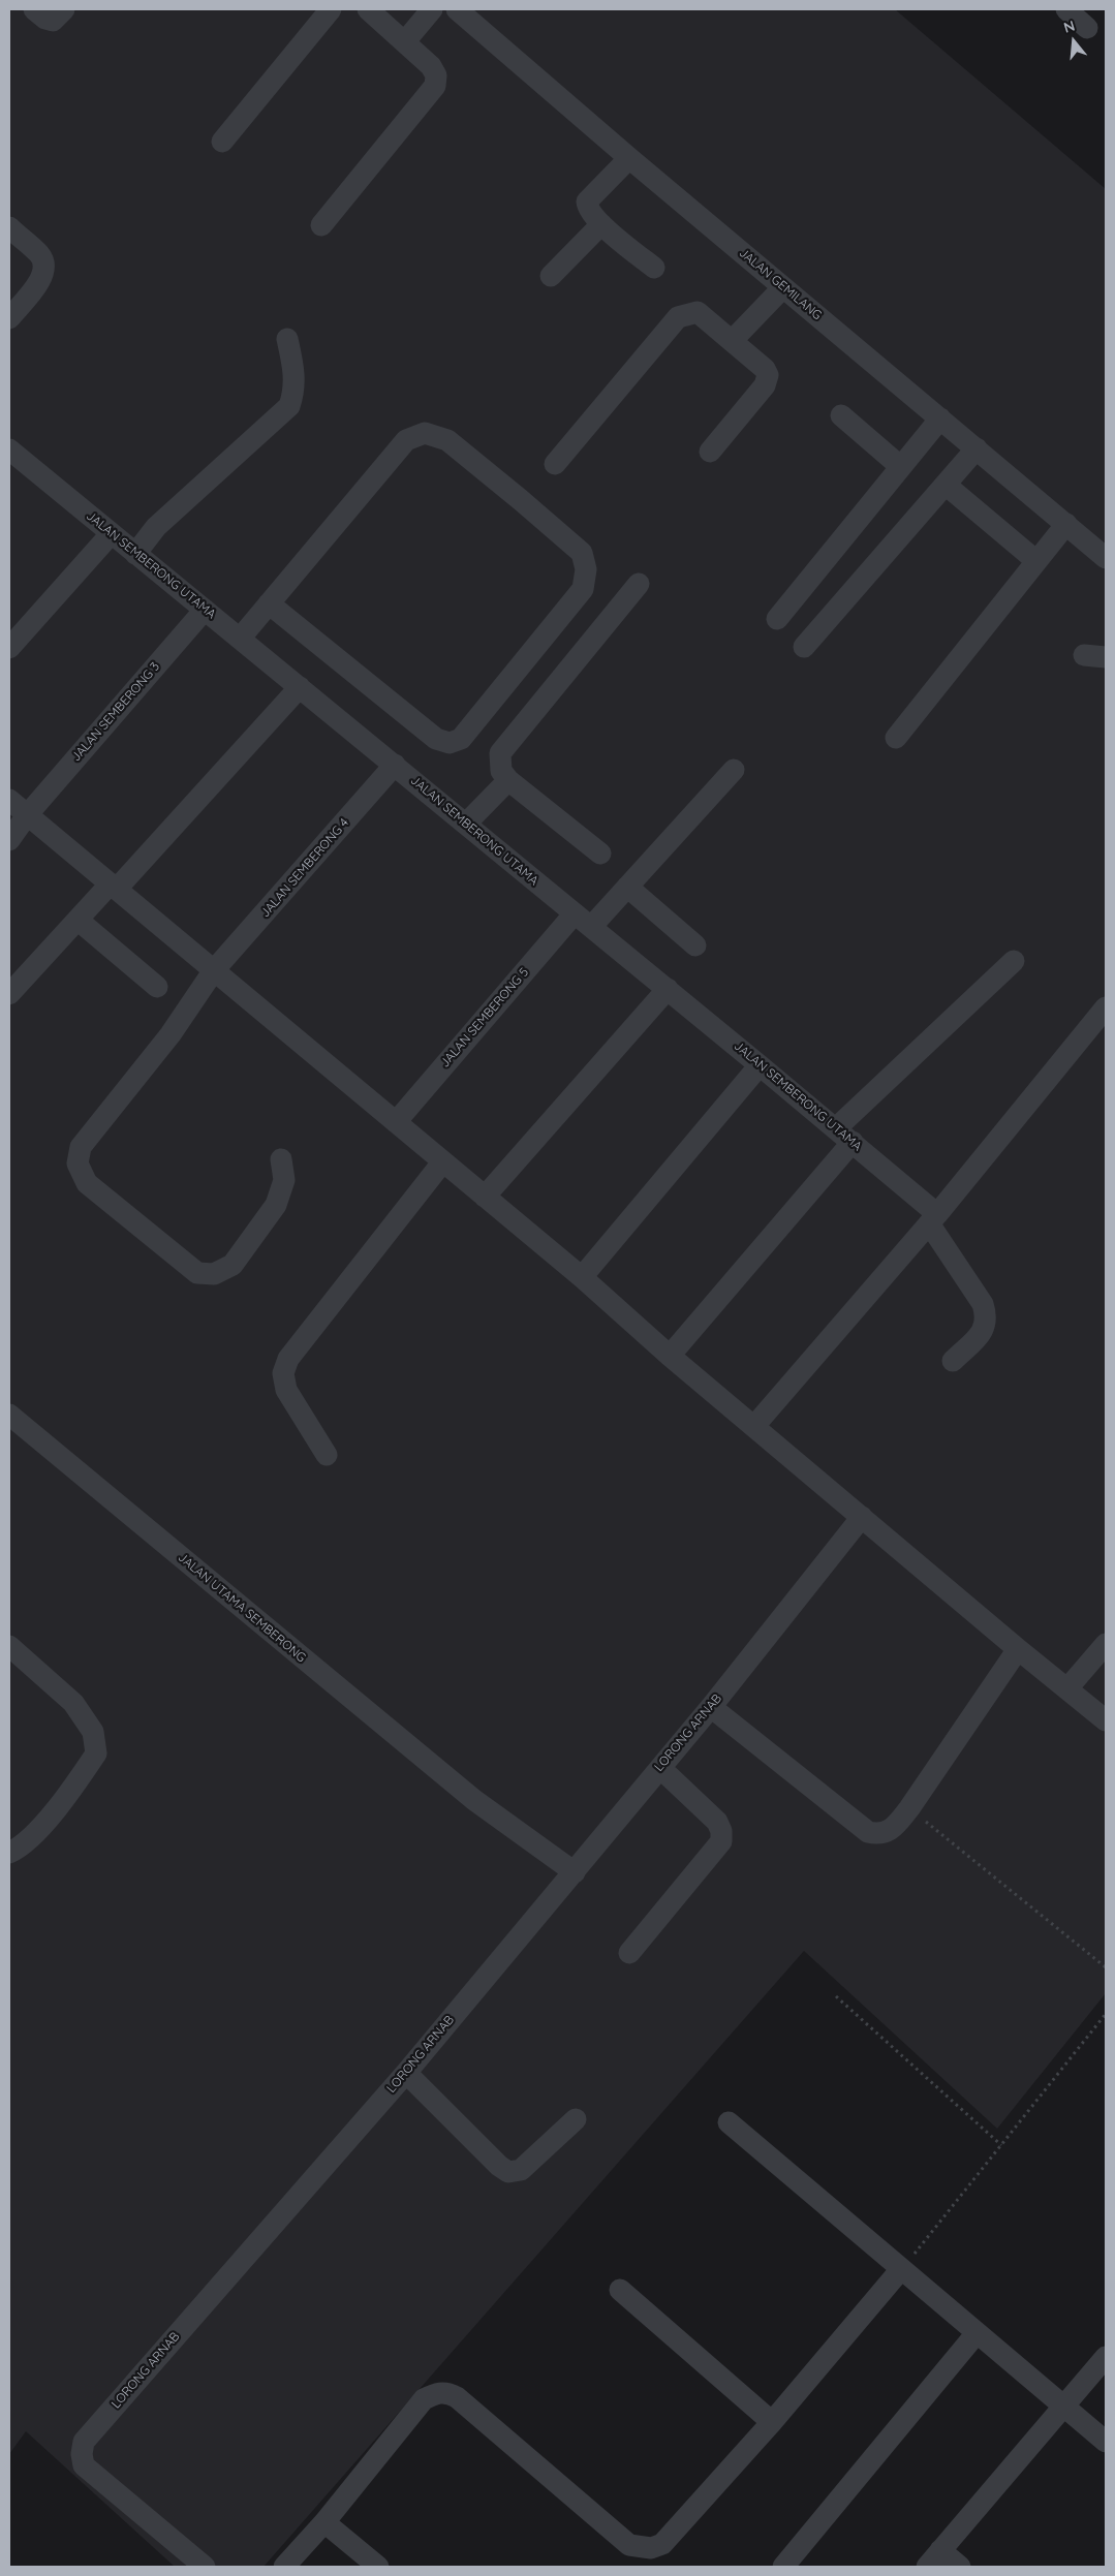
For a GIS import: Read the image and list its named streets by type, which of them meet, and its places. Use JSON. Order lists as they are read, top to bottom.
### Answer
{
  "streets": {
    "street": [
      "JALAN GEMILANG",
      "JALAN SEMBERONG UTAMA",
      "JALAN SEMBERONG 3",
      "JALAN SEMBERONG 4",
      "JALAN SEMBERONG 5",
      "JALAN UTAMA SEMBERONG",
      "LORONG ARNAB"
    ]
  },
  "crossings": [
    ["JALAN SEMBERONG UTAMA", "JALAN SEMBERONG 3"],
    ["JALAN SEMBERONG UTAMA", "JALAN SEMBERONG 4"],
    ["JALAN SEMBERONG UTAMA", "JALAN SEMBERONG 5"],
    ["JALAN UTAMA SEMBERONG", "LORONG ARNAB"]
  ],
  "north": "top"
}
